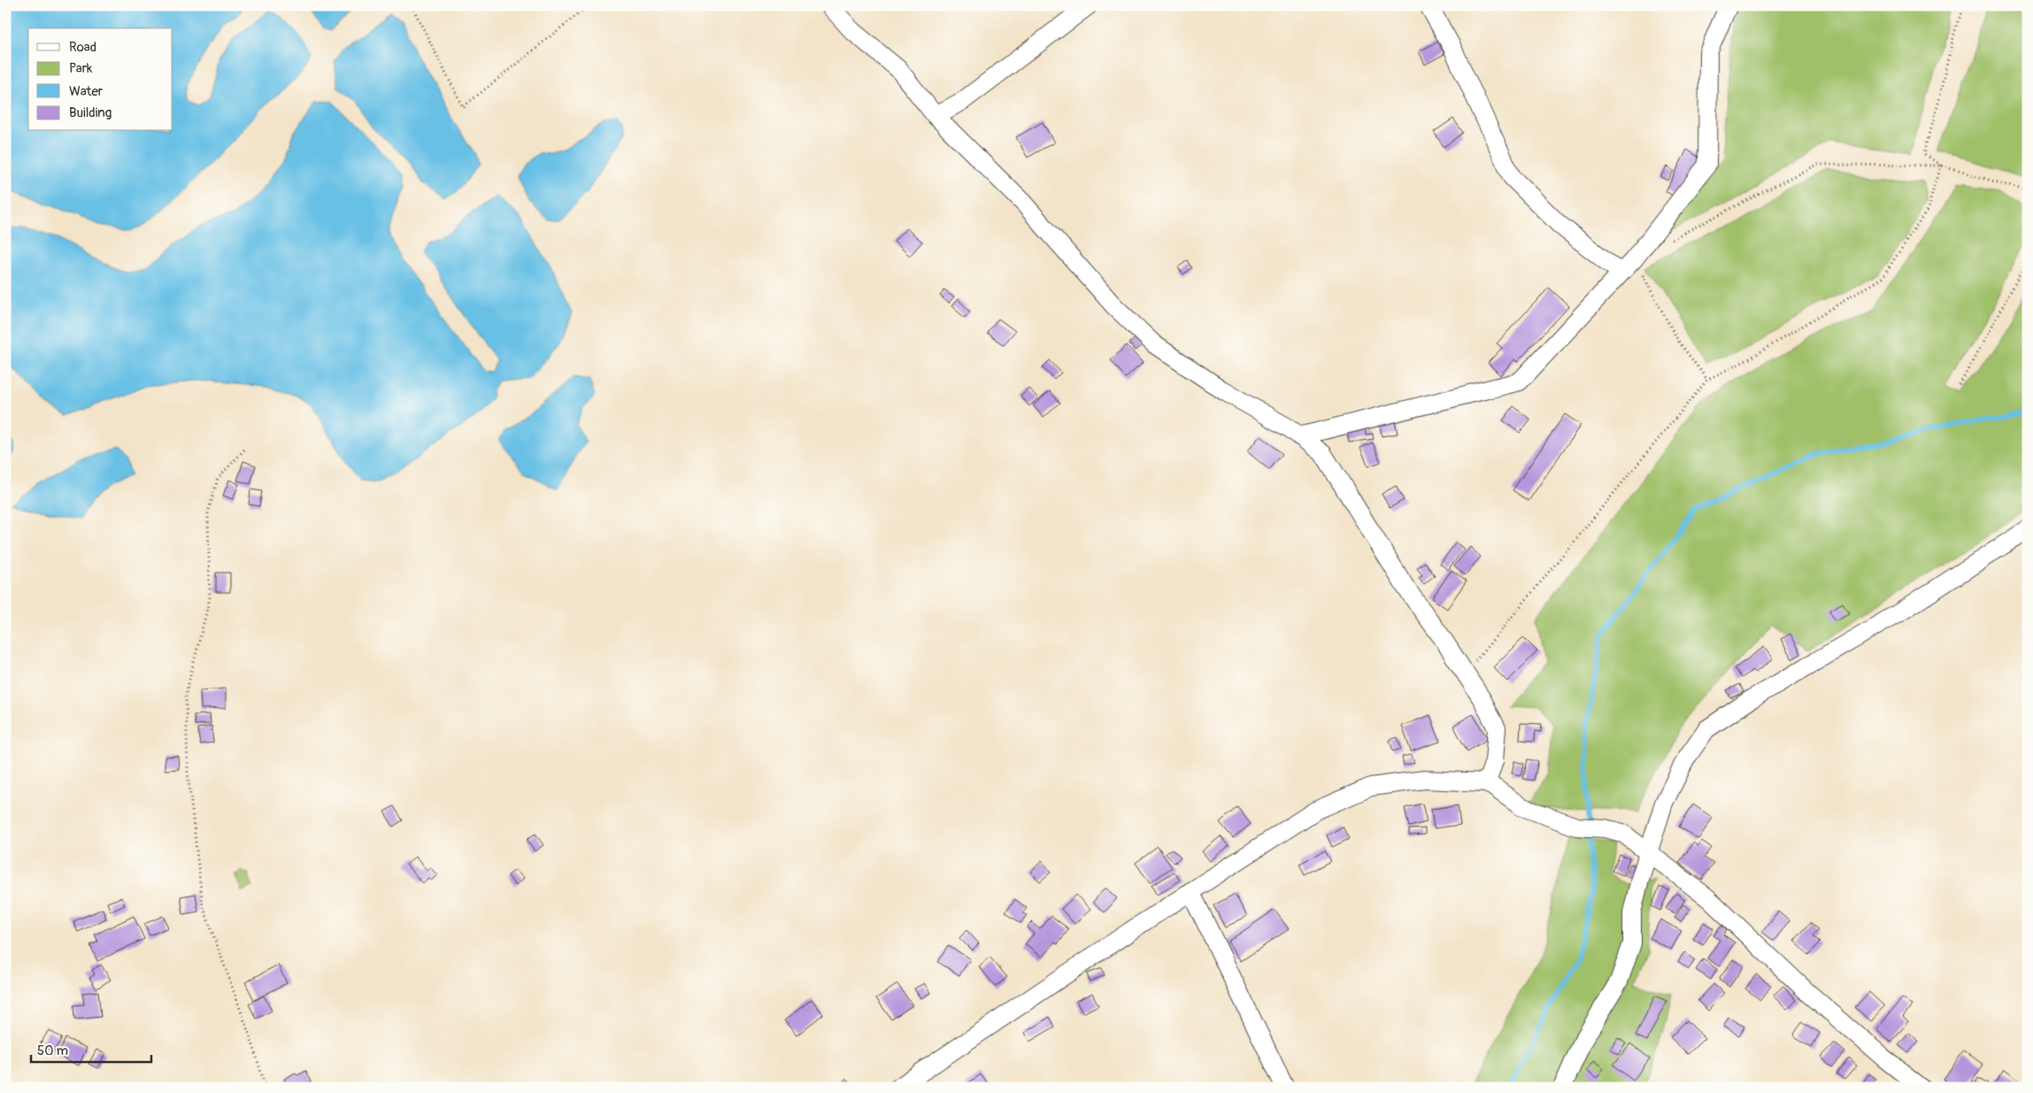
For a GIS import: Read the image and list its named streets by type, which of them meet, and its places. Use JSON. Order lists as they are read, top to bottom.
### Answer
{
  "legend": [
    "Road",
    "Park",
    "Water",
    "Building"
  ],
  "scale_bar": "50 m"
}
